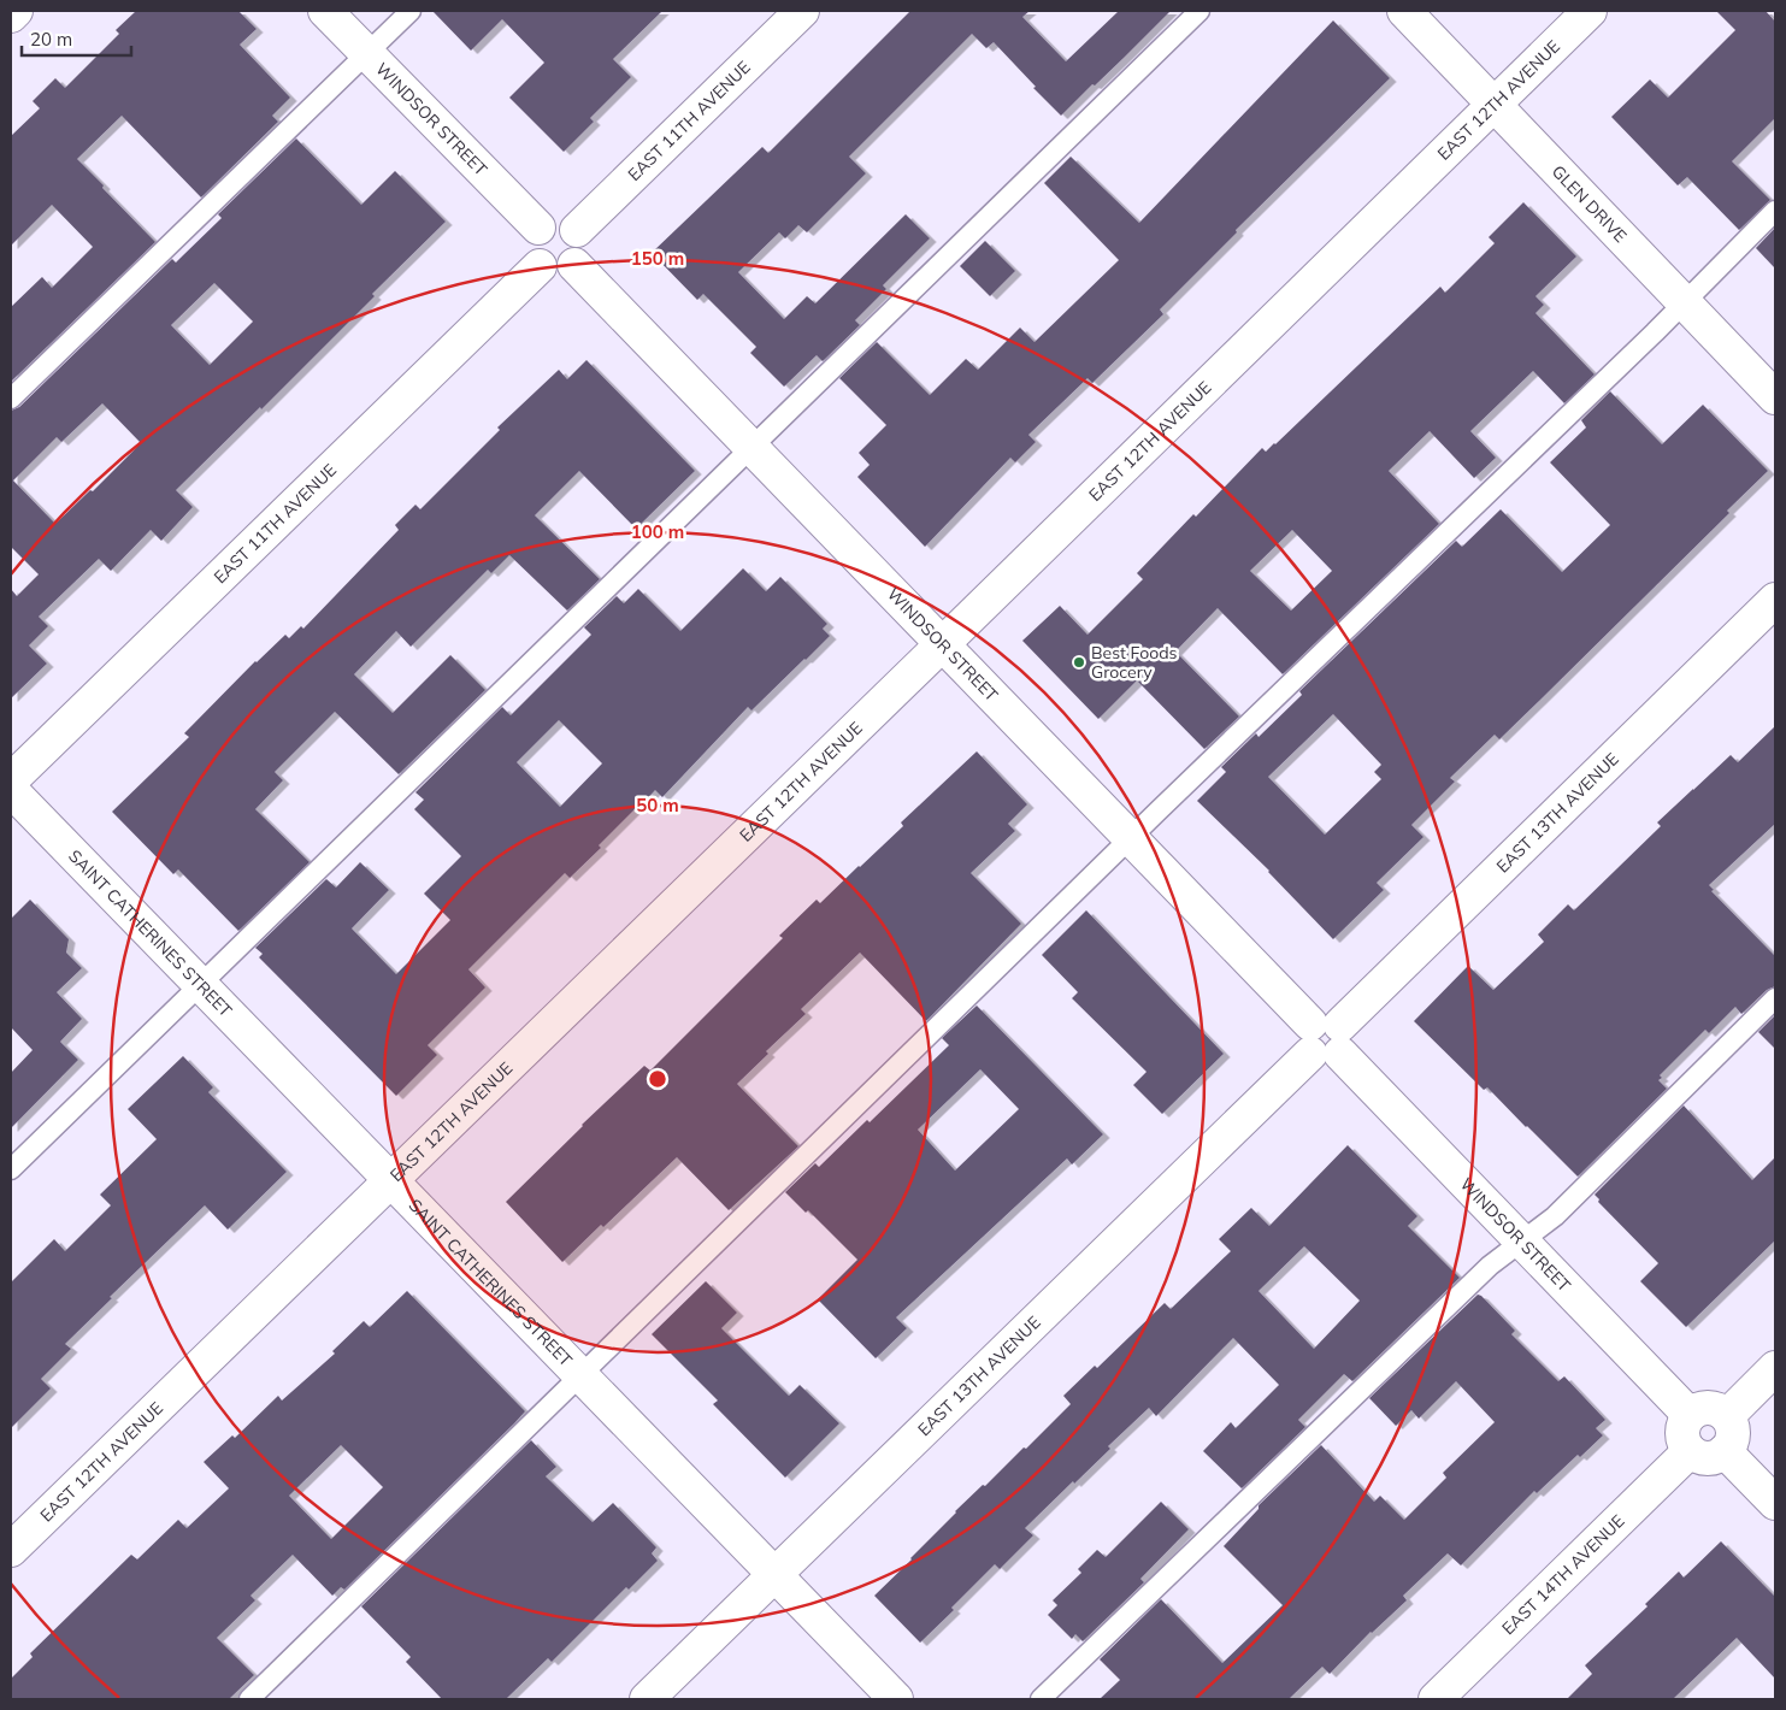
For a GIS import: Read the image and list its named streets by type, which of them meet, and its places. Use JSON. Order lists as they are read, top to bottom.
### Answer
{
  "streets": {
    "street": [
      "EAST 12TH AVENUE",
      "WINDSOR STREET",
      "EAST 11TH AVENUE",
      "GLEN DRIVE",
      "EAST 13TH AVENUE",
      "SAINT CATHERINES STREET",
      "EAST 14TH AVENUE"
    ]
  },
  "crossings": [
    ["EAST 12TH AVENUE", "WINDSOR STREET"],
    ["EAST 12TH AVENUE", "GLEN DRIVE"],
    ["EAST 12TH AVENUE", "SAINT CATHERINES STREET"],
    ["WINDSOR STREET", "EAST 11TH AVENUE"],
    ["WINDSOR STREET", "EAST 13TH AVENUE"],
    ["WINDSOR STREET", "EAST 14TH AVENUE"],
    ["EAST 13TH AVENUE", "SAINT CATHERINES STREET"]
  ],
  "places": ["Best Foods Grocery"],
  "scale_bar": "20 m",
  "rings": ["150 m", "100 m", "50 m"]
}
